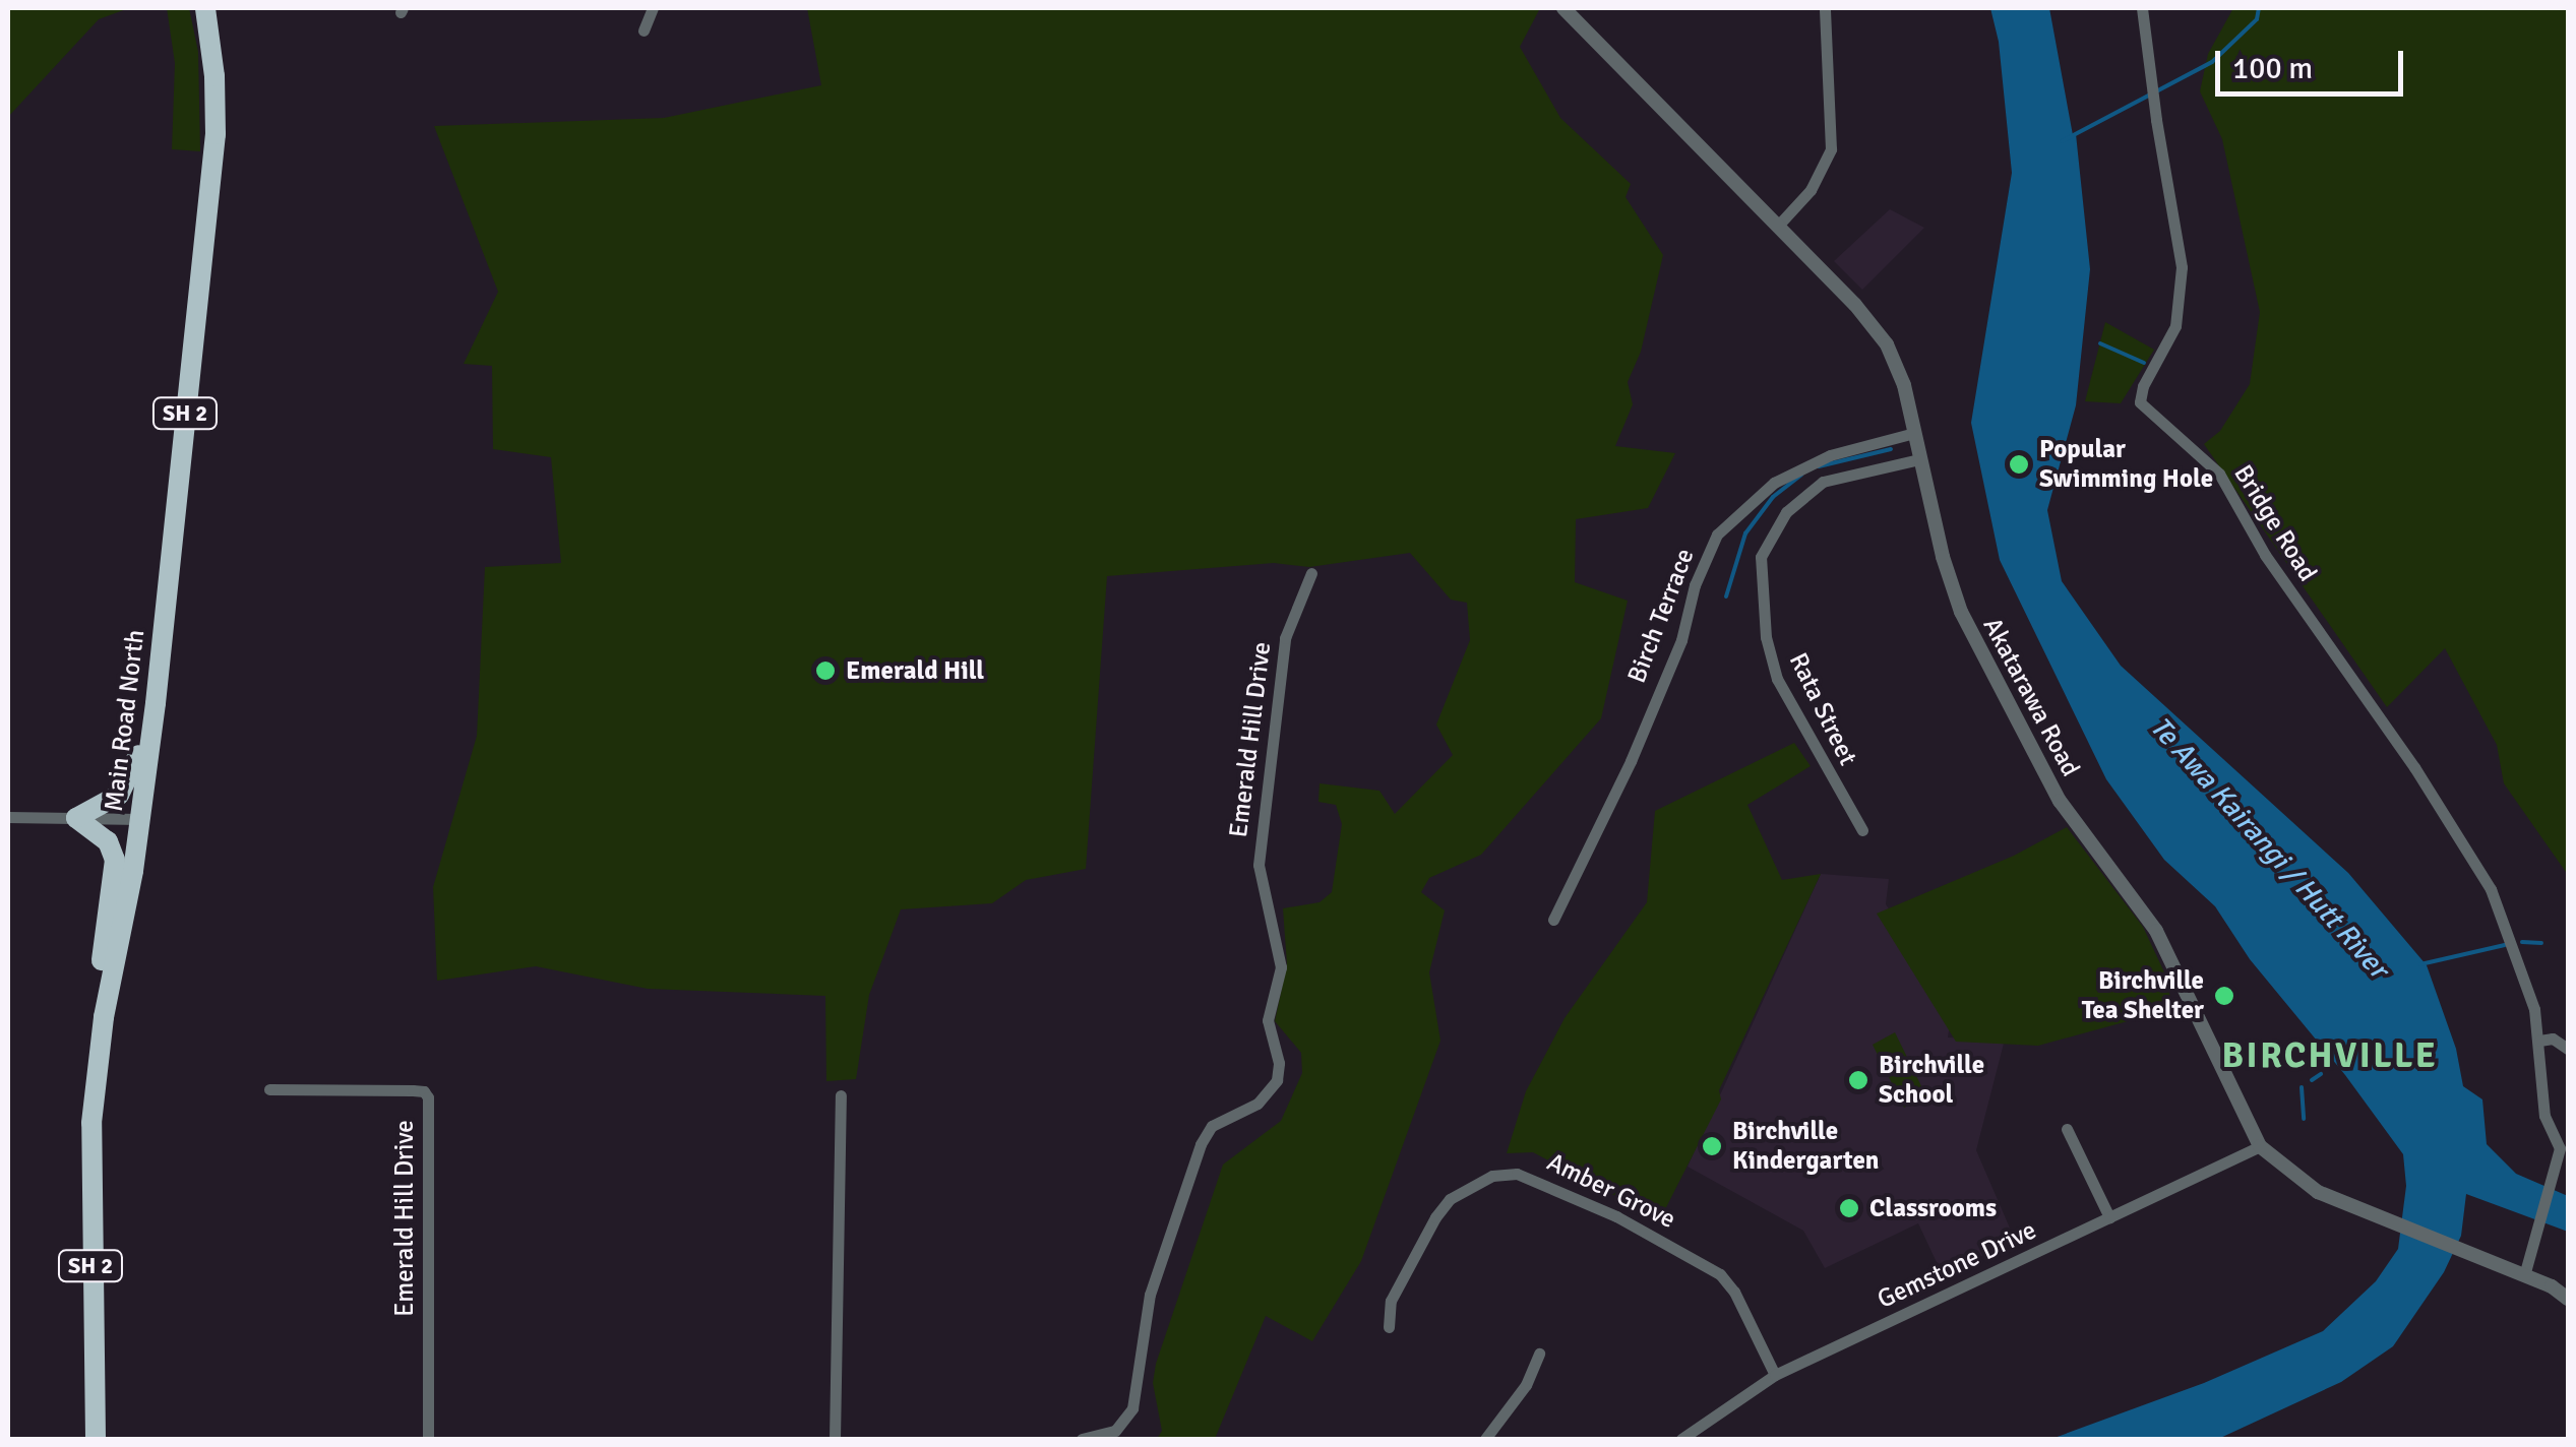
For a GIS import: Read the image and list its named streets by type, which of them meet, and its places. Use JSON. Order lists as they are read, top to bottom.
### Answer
{
  "streets": {
    "highway": ["SH 2", "Main Road North"],
    "street": [
      "Bridge Road",
      "Birch Terrace",
      "Akatarawa Road",
      "Rata Street",
      "Emerald Hill Drive",
      "Amber Grove",
      "Gemstone Drive"
    ]
  },
  "crossings": [
    ["Bridge Road", "Akatarawa Road"],
    ["Birch Terrace", "Akatarawa Road"],
    ["Akatarawa Road", "Rata Street"],
    ["Akatarawa Road", "Gemstone Drive"],
    ["Amber Grove", "Gemstone Drive"]
  ],
  "districts": ["BIRCHVILLE"],
  "water": ["Te Awa Kairangi / Hutt River"],
  "places": [
    "Popular Swimming Hole",
    "Emerald Hill",
    "Birchville Tea Shelter",
    "Birchville School",
    "Birchville Kindergarten",
    "Classrooms"
  ],
  "scale_bar": "100 m"
}
